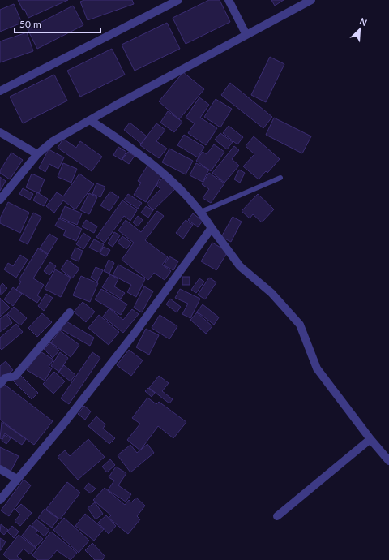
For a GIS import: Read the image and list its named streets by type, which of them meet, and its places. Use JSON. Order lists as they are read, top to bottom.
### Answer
{
  "scale_bar": "50 m",
  "north": "top right"
}
